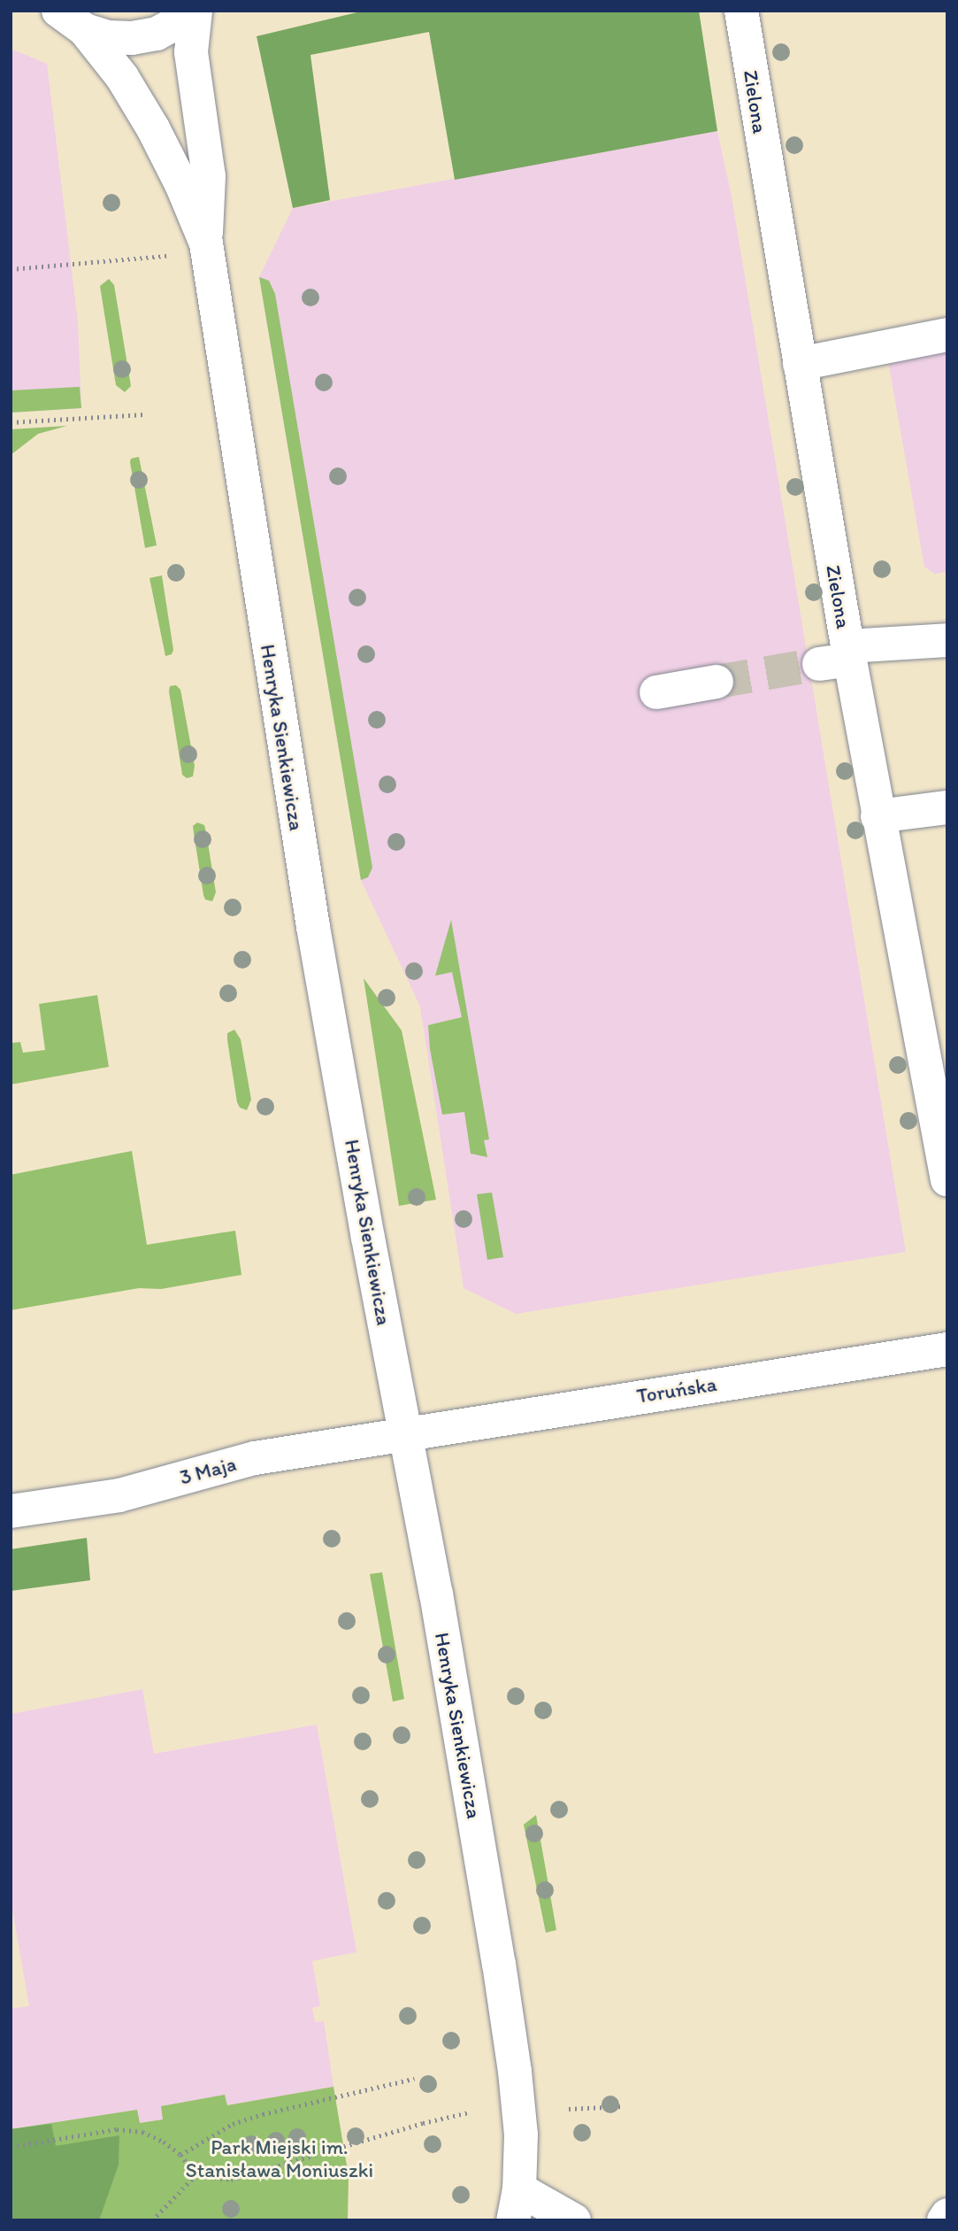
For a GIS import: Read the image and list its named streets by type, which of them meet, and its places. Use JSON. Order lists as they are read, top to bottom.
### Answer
{
  "streets": {
    "street": [
      "Zielona",
      "Henryka Sienkiewicza",
      "Toruńska",
      "3 Maja"
    ]
  },
  "crossings": [
    ["Henryka Sienkiewicza", "Toruńska"],
    ["Henryka Sienkiewicza", "3 Maja"],
    ["Toruńska", "3 Maja"]
  ],
  "parks": ["Park Miejski im. Stanisława Moniuszki"]
}
